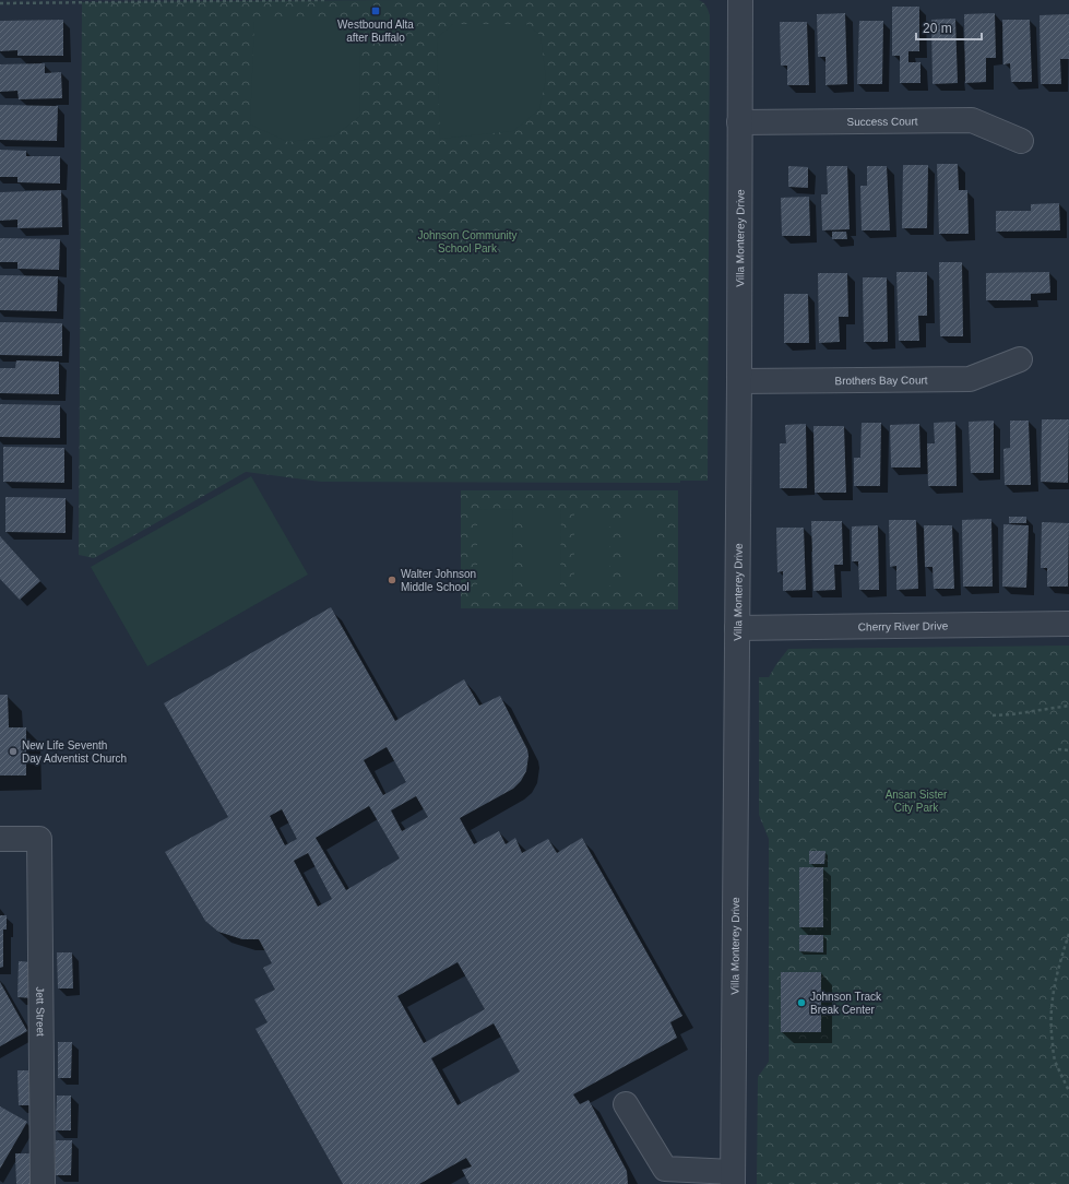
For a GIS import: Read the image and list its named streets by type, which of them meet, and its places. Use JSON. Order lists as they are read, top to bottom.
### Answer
{
  "streets": {
    "street": [
      "Success Court",
      "Villa Monterey Drive",
      "Brothers Bay Court",
      "Cherry River Drive",
      "Jett Street"
    ]
  },
  "crossings": [
    ["Success Court", "Villa Monterey Drive"],
    ["Villa Monterey Drive", "Brothers Bay Court"],
    ["Villa Monterey Drive", "Cherry River Drive"]
  ],
  "parks": ["Johnson Community School Park", "Ansan Sister City Park"],
  "places": {
    "transit": ["Westbound Alta after Buffalo"],
    "other": ["Walter Johnson Middle School", "New Life Seventh Day Adventist Church", "Johnson Track Break Center"]
  },
  "scale_bar": "20 m"
}
